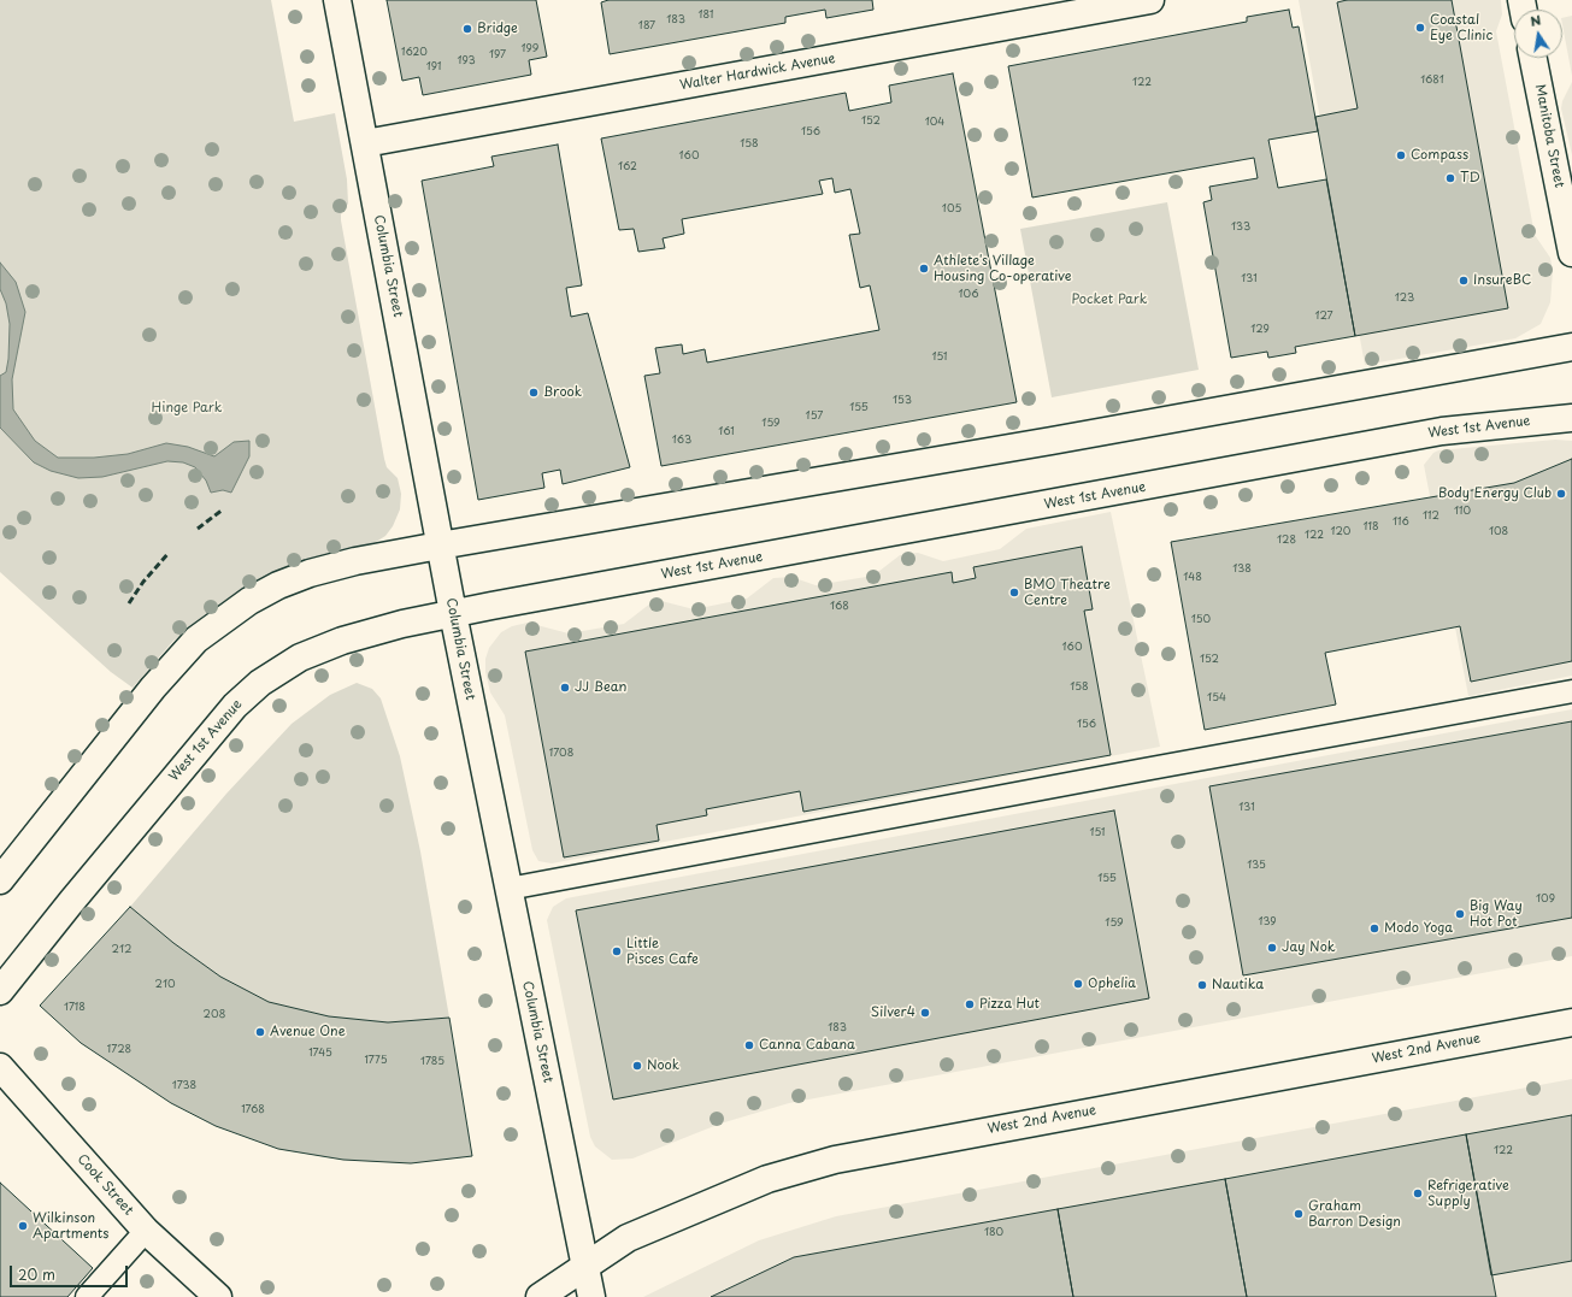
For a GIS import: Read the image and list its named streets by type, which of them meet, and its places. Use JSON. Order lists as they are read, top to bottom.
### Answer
{
  "streets": {
    "street": [
      "Walter Hardwick Avenue",
      "Manitoba Street",
      "Columbia Street",
      "West 1st Avenue",
      "West 2nd Avenue",
      "Cook Street"
    ]
  },
  "crossings": [
    ["Walter Hardwick Avenue", "Columbia Street"],
    ["Columbia Street", "West 1st Avenue"],
    ["Columbia Street", "West 2nd Avenue"]
  ],
  "parks": ["Pocket Park", "Hinge Park"],
  "places": [
    "Coastal Eye Clinic",
    "Bridge",
    "Compass",
    "TD",
    "Athlete's Village Housing Co-operative",
    "InsureBC",
    "Brook",
    "Body Energy Club",
    "BMO Theatre Centre",
    "JJ Bean",
    "Big Way Hot Pot",
    "Modo Yoga",
    "Jay Nok",
    "Little Pisces Cafe",
    "Ophelia",
    "Nautika",
    "Pizza Hut",
    "Silver4",
    "Avenue One",
    "Canna Cabana",
    "Nook",
    "Refrigerative Supply",
    "Graham Barron Design",
    "Wilkinson Apartments"
  ],
  "house_numbers": [
    "181",
    "183",
    "187",
    "199",
    "1620",
    "197",
    "193",
    "191",
    "1681",
    "122",
    "152",
    "104",
    "156",
    "158",
    "160",
    "162",
    "105",
    "133",
    "131",
    "106",
    "123",
    "127",
    "129",
    "151",
    "153",
    "155",
    "157",
    "159",
    "161",
    "163",
    "110",
    "112",
    "116",
    "118",
    "120",
    "108",
    "122",
    "128",
    "138",
    "148",
    "168",
    "150",
    "160",
    "152",
    "158",
    "154",
    "156",
    "1708",
    "131",
    "151",
    "135",
    "155",
    "109",
    "139",
    "159",
    "212",
    "210",
    "1718",
    "208",
    "183",
    "1728",
    "1745",
    "1775",
    "1785",
    "1738",
    "1768",
    "122",
    "180"
  ],
  "scale_bar": "20 m",
  "north": "top"
}
